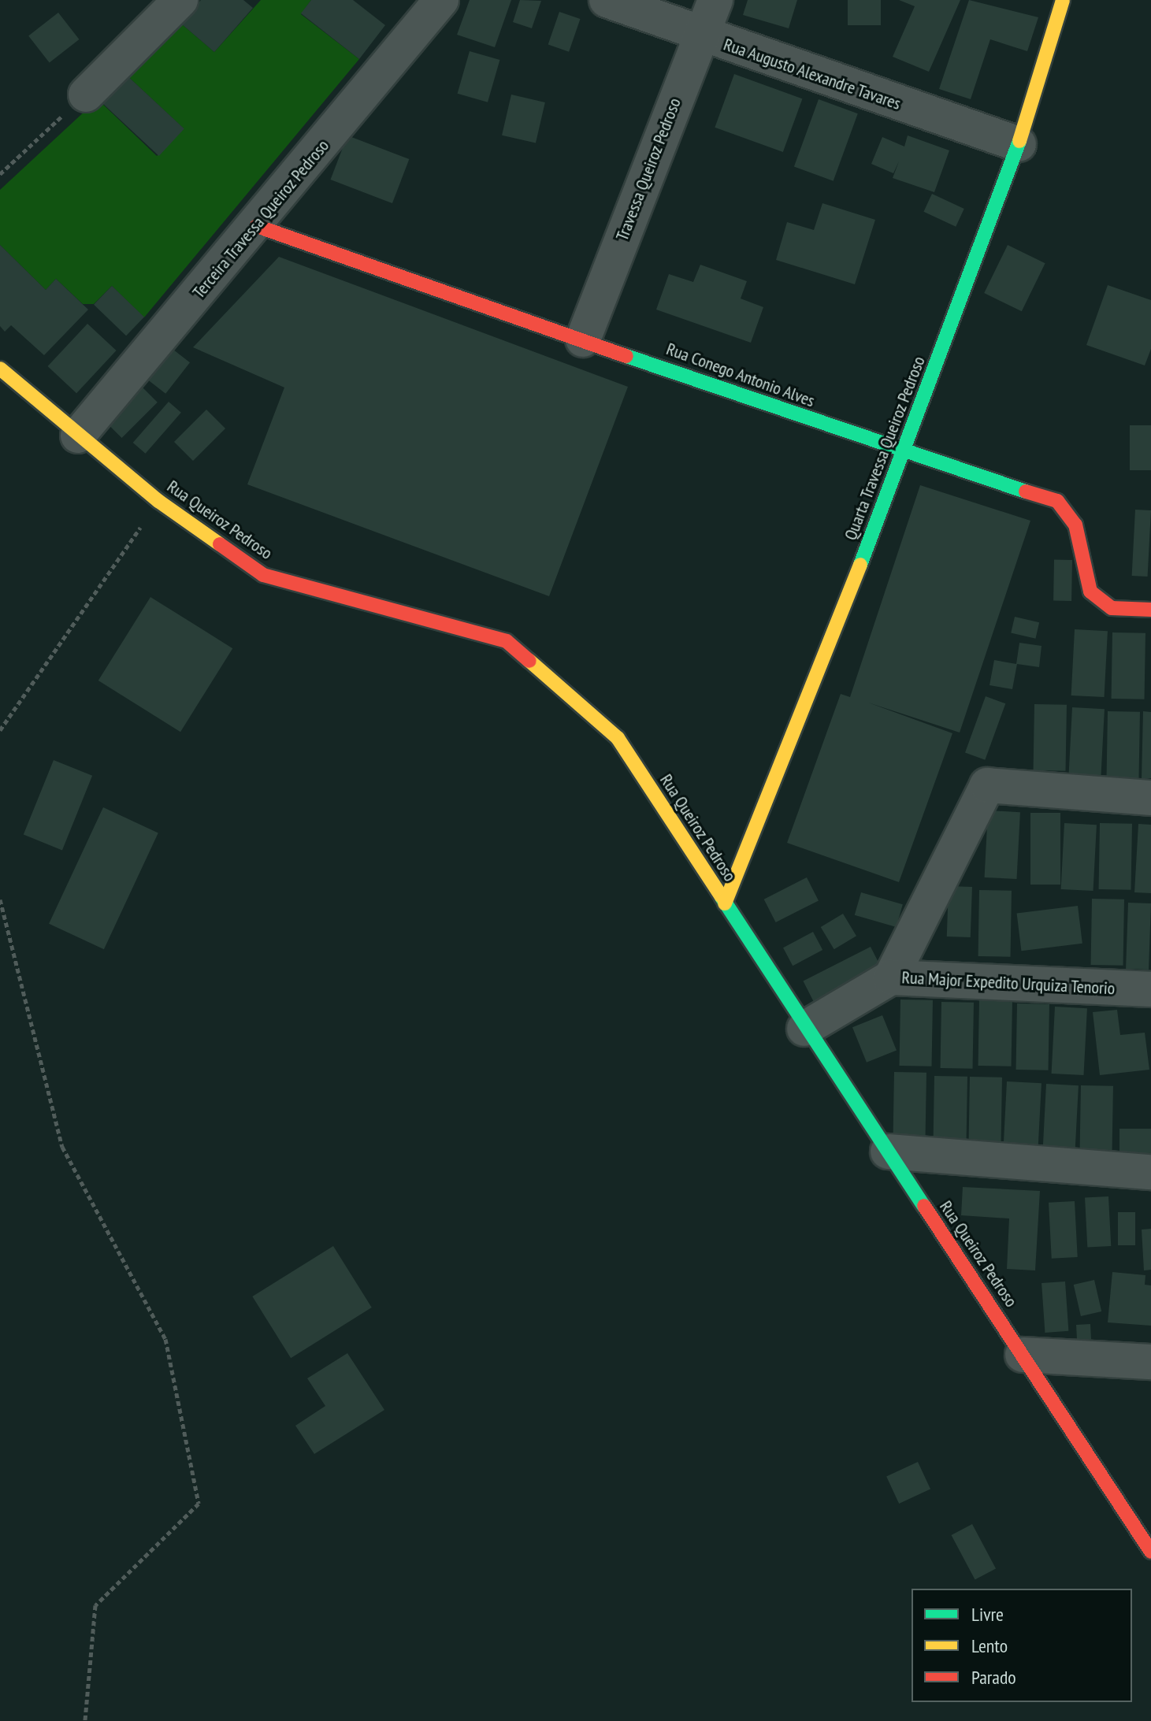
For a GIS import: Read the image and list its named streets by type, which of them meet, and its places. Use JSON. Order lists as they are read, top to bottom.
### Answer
{
  "streets": {
    "street": [
      "Rua Augusto Alexandre Tavares",
      "Travessa Queiroz Pedroso",
      "Terceira Travessa Queiroz Pedroso",
      "Rua Conego Antonio Alves",
      "Quarta Travessa Queiroz Pedroso",
      "Rua Queiroz Pedroso",
      "Rua Major Expedito Urquiza Tenorio"
    ]
  },
  "crossings": [
    ["Rua Augusto Alexandre Tavares", "Travessa Queiroz Pedroso"],
    ["Rua Augusto Alexandre Tavares", "Quarta Travessa Queiroz Pedroso"],
    ["Travessa Queiroz Pedroso", "Rua Conego Antonio Alves"],
    ["Terceira Travessa Queiroz Pedroso", "Rua Conego Antonio Alves"],
    ["Terceira Travessa Queiroz Pedroso", "Rua Queiroz Pedroso"],
    ["Rua Conego Antonio Alves", "Quarta Travessa Queiroz Pedroso"],
    ["Quarta Travessa Queiroz Pedroso", "Rua Queiroz Pedroso"],
    ["Rua Queiroz Pedroso", "Rua Major Expedito Urquiza Tenorio"]
  ],
  "legend": ["Livre", "Lento", "Parado"]
}
